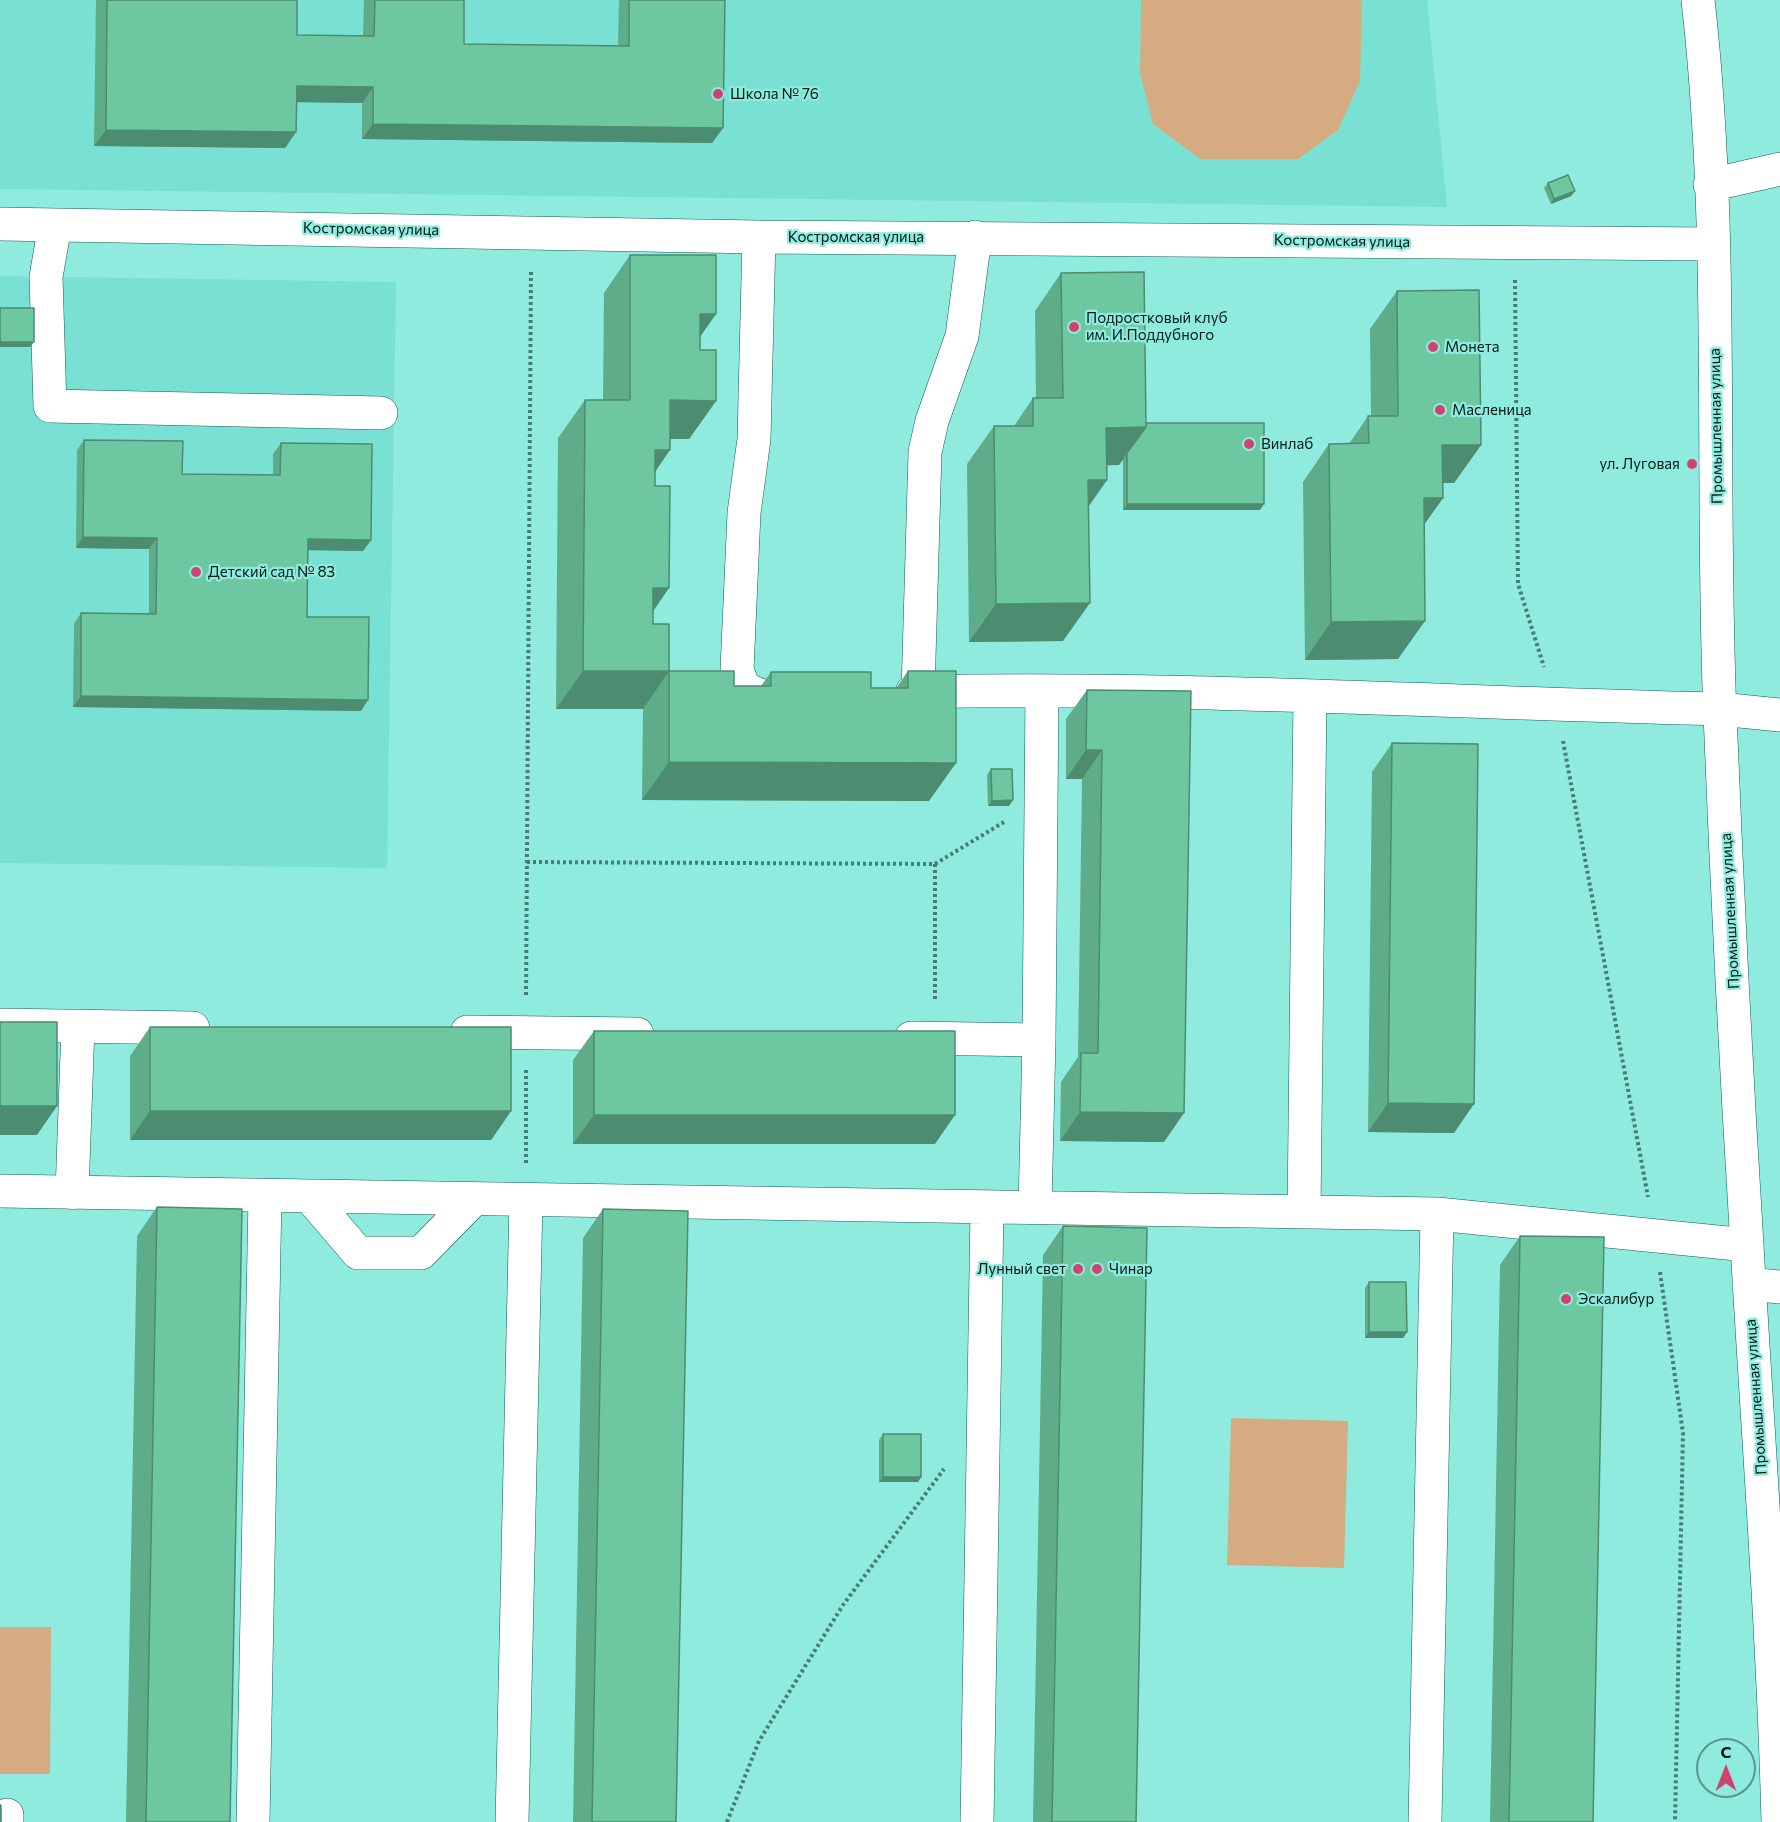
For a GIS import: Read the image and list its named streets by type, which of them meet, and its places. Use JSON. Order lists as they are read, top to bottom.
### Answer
{
  "streets": {
    "street": ["Костромская улица", "Промышленная улица"]
  },
  "crossings": [
    ["Костромская улица", "Промышленная улица"]
  ],
  "places": [
    "Школа № 76",
    "Подростковый клуб им. И.Поддубного",
    "Монета",
    "Масленица",
    "Винлаб",
    "ул. Луговая",
    "Детский сад № 83",
    "Лунный свет",
    "Чинар",
    "Эскалибур"
  ],
  "north": "top"
}
